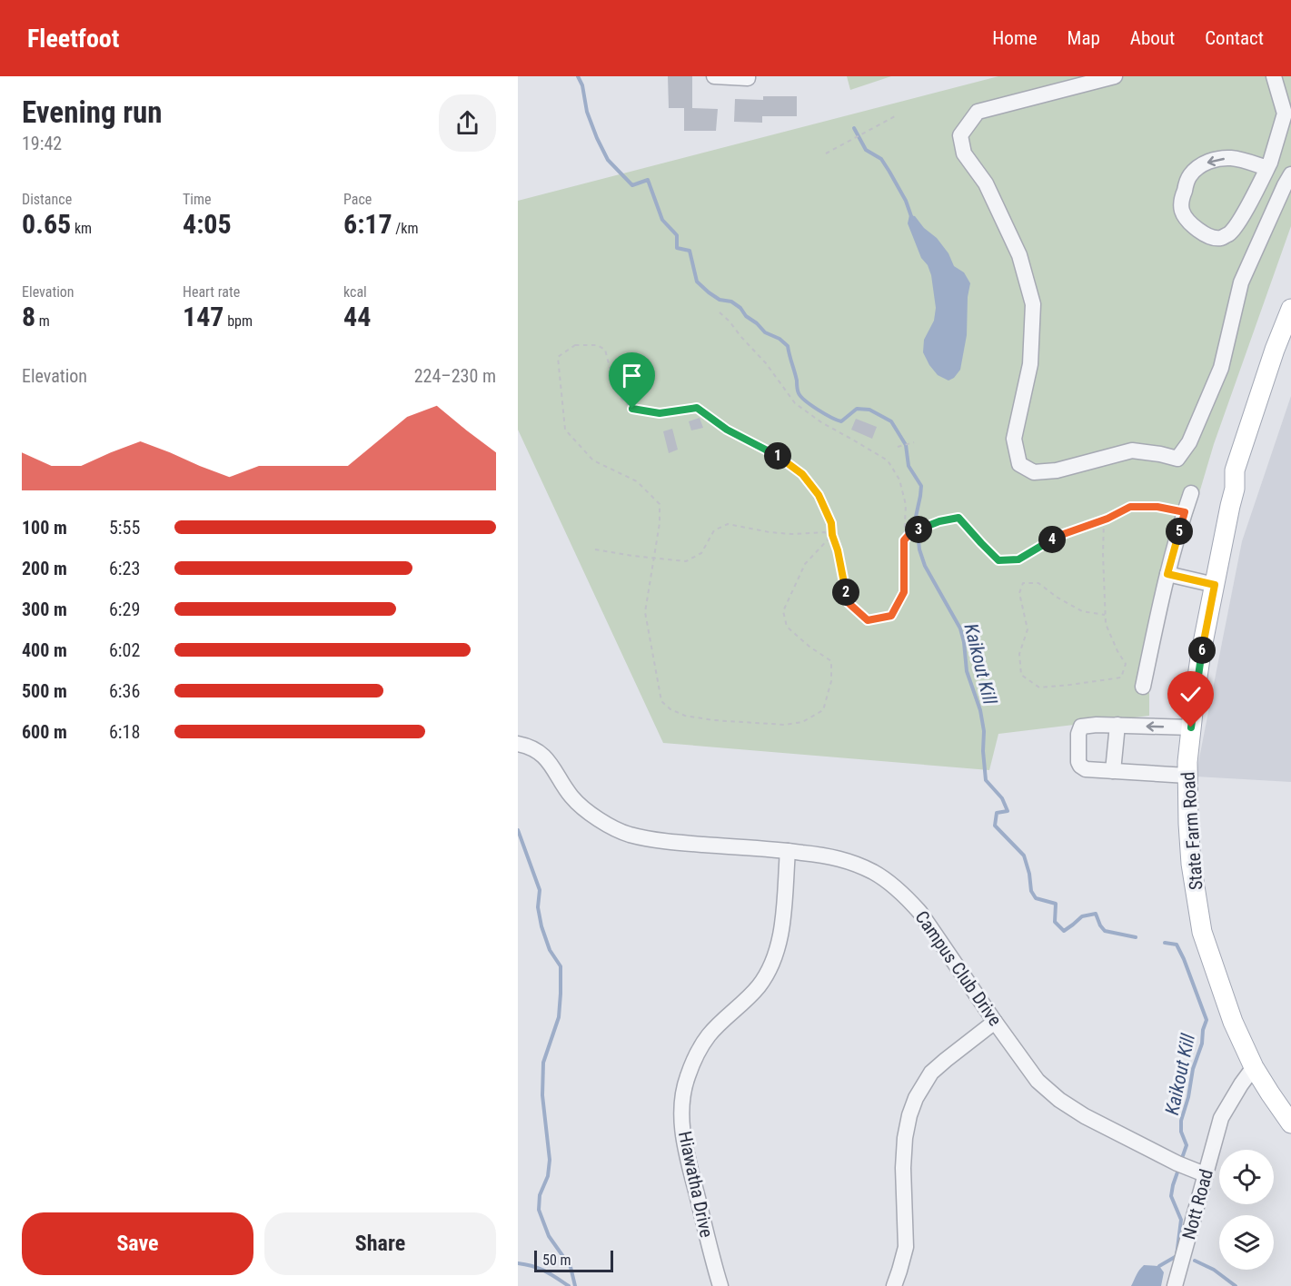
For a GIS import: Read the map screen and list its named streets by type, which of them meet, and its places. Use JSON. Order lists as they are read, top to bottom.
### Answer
{
  "streets": {
    "main road": ["State Farm Road"],
    "street": ["Campus Club Drive", "Hiawatha Drive", "Nott Road"]
  },
  "crossings": [
    ["State Farm Road", "Nott Road"],
    ["Campus Club Drive", "Hiawatha Drive"],
    ["Campus Club Drive", "Nott Road"]
  ],
  "water": ["Kaikout Kill"],
  "scale_bar": "50 m",
  "page": {
    "header": "Fleetfoot",
    "nav": [
      "Home",
      "Map",
      "About",
      "Contact"
    ],
    "heading": ["Evening run", "19:42"],
    "stats": [
      ["Distance", "0.65 km"],
      ["Time", "4:05"],
      ["Pace", "6:17 /km"],
      ["Elevation", "8 m"],
      ["Heart rate", "147 bpm"],
      ["kcal", "44"]
    ],
    "chart": ["Elevation", "224–230 m"],
    "pins": [
      "1",
      "3",
      "5",
      "4",
      "2",
      "6"
    ],
    "list": [
      {
        "name": "100 m",
        "note": "5:55"
      },
      {
        "name": "200 m",
        "note": "6:23"
      },
      {
        "name": "300 m",
        "note": "6:29"
      },
      {
        "name": "400 m",
        "note": "6:02"
      },
      {
        "name": "500 m",
        "note": "6:36"
      },
      {
        "name": "600 m",
        "note": "6:18"
      }
    ],
    "buttons": ["Save", "Share"],
    "scale": "50 m"
  }
}
